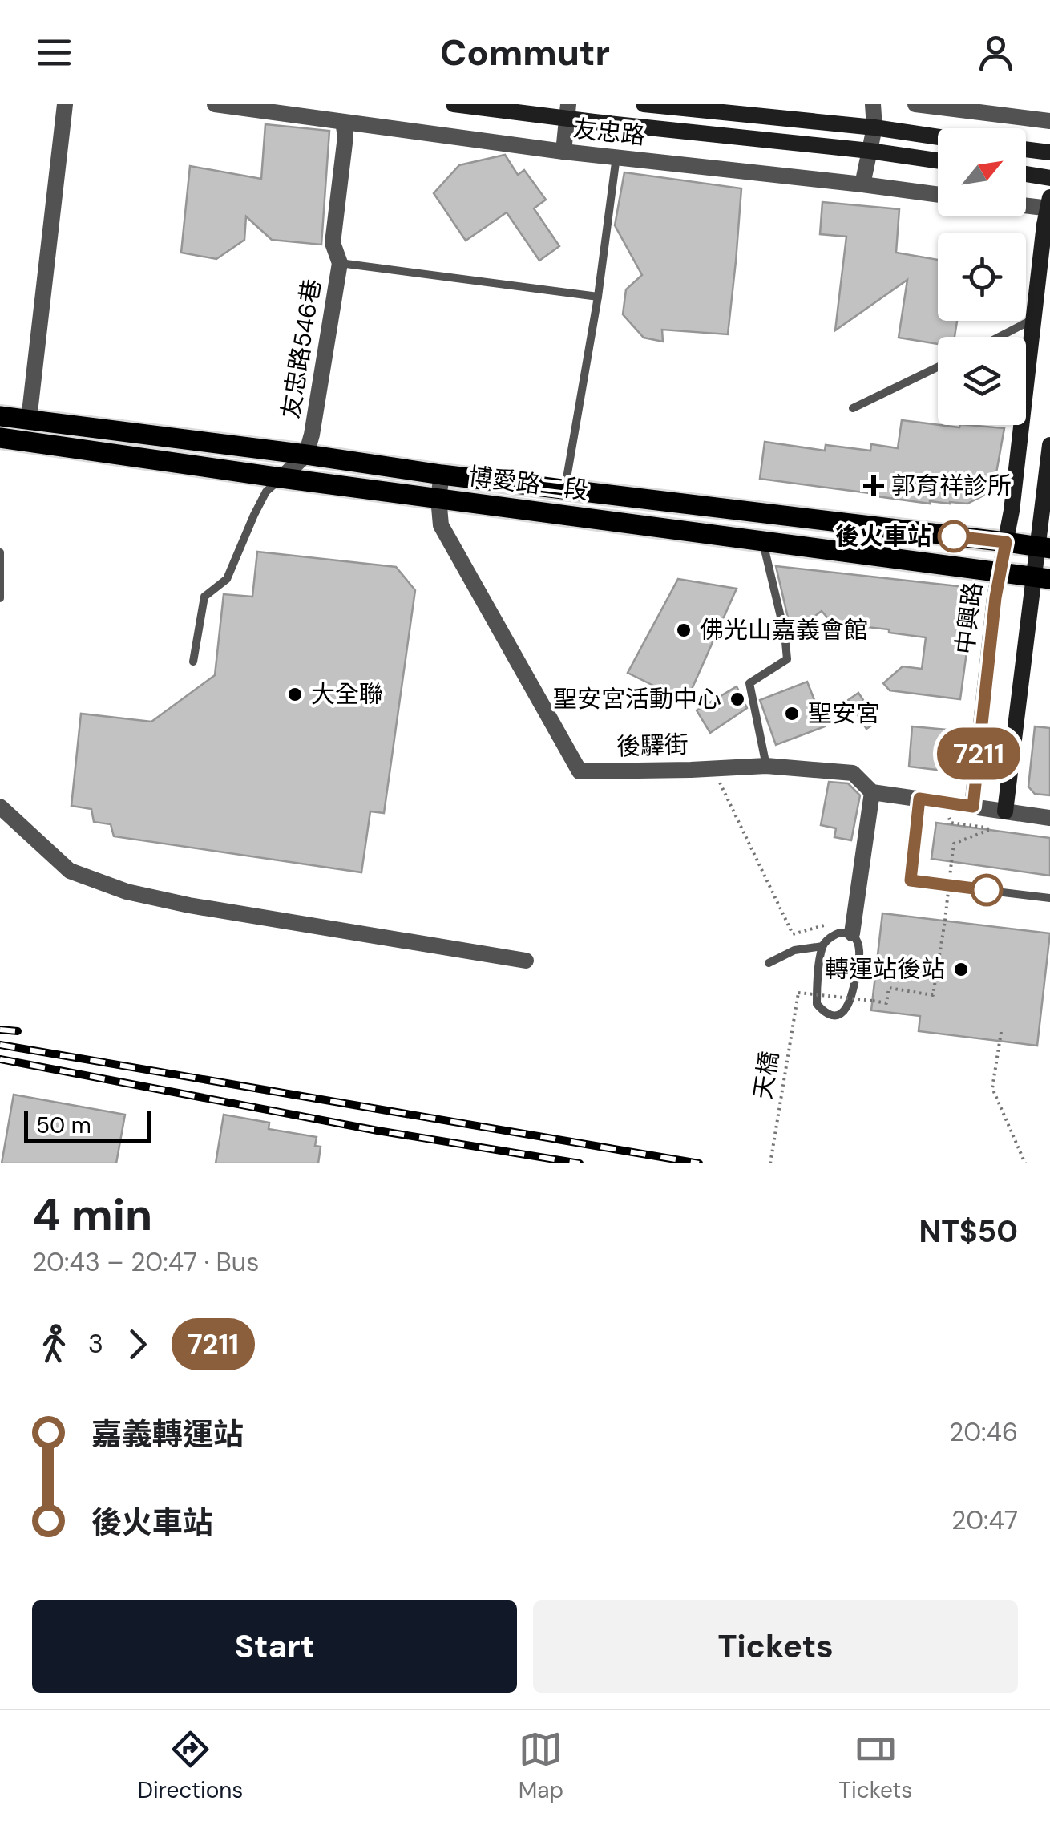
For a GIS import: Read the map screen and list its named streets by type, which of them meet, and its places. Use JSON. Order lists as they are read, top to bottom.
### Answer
{
  "streets": {
    "main road": ["博愛路二段"],
    "street": [
      "友忠路",
      "友忠路546巷",
      "中興路",
      "後驛街"
    ],
    "path": ["天橋"]
  },
  "crossings": [
    ["友忠路", "友忠路546巷"],
    ["友忠路546巷", "博愛路二段"],
    ["博愛路二段", "中興路"],
    ["博愛路二段", "後驛街"],
    ["中興路", "後驛街"]
  ],
  "places": {
    "health": ["郭育祥診所"],
    "other": [
      "後火車站",
      "佛光山嘉義會館",
      "大全聯",
      "聖安宮活動中心",
      "聖安宮",
      "轉運站後站"
    ]
  },
  "lines": ["bus line 7211"],
  "scale_bar": "50 m",
  "north": "top right",
  "page": {
    "header": "Commutr",
    "on_map": "7211",
    "scale": "50 m",
    "heading": ["4 min", "20:43 – 20:47 · Bus", "NT$50"],
    "legs": ["3", "7211"],
    "list": [
      {
        "name": "嘉義轉運站",
        "value": "20:46"
      },
      {
        "name": "後火車站",
        "value": "20:47"
      }
    ],
    "buttons": ["Start", "Tickets"],
    "tabs": ["Directions", "Map", "Tickets"]
  }
}
